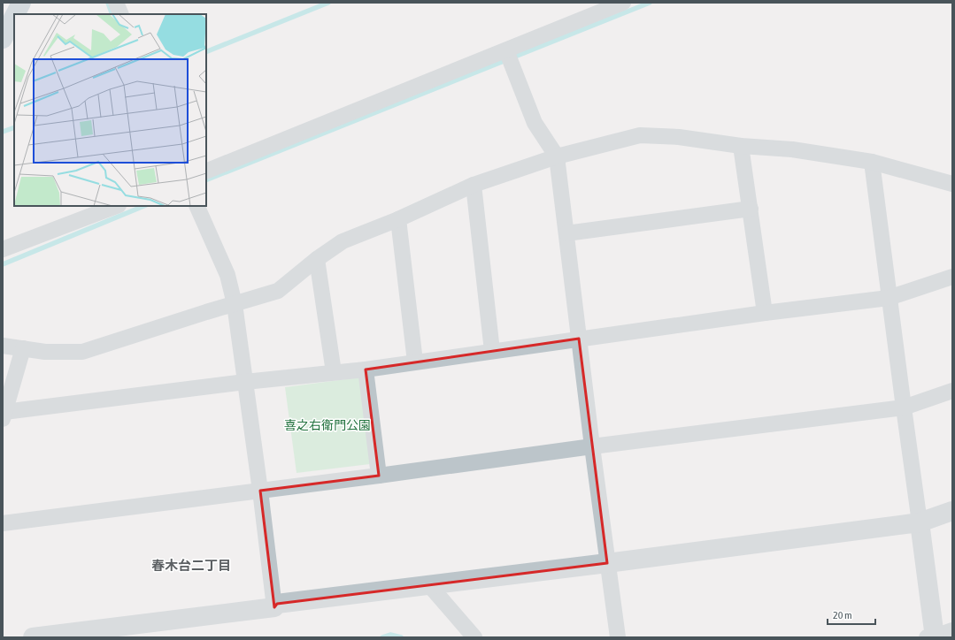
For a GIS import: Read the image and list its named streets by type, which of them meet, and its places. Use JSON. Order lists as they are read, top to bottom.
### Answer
{
  "districts": ["春木台二丁目"],
  "parks": ["喜之右衛門公園"],
  "scale_bar": "20 m"
}
